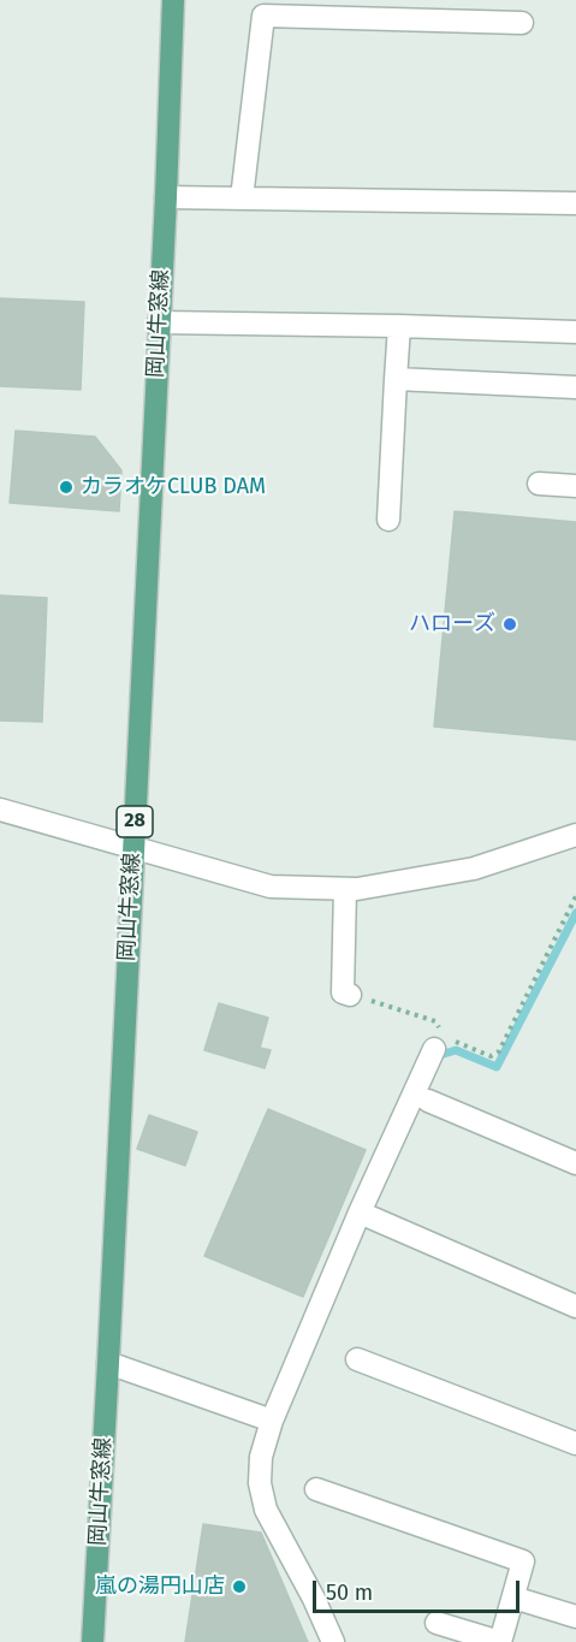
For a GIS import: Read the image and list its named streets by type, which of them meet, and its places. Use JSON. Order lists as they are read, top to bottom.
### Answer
{
  "streets": {
    "main road": ["岡山牛窓線", "28"]
  },
  "places": ["カラオケCLUB DAM", "ハローズ", "嵐の湯円山店"],
  "scale_bar": "50 m"
}
